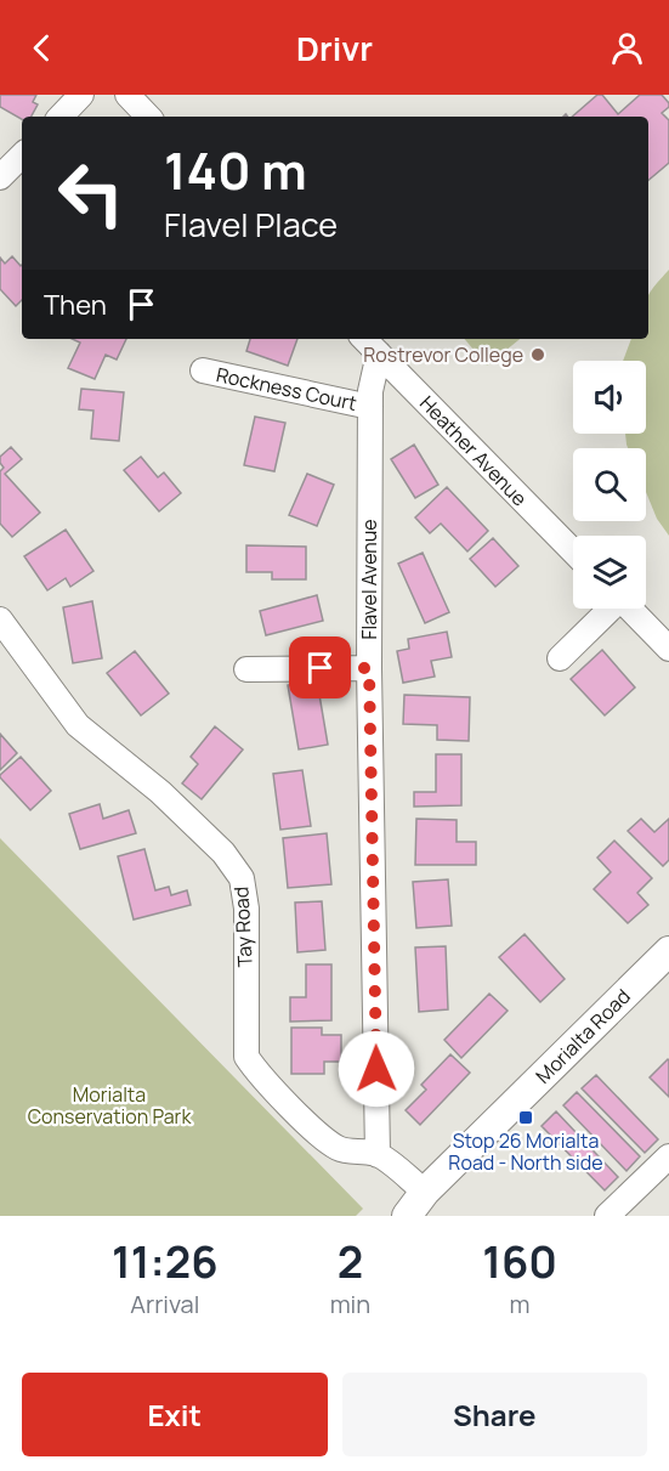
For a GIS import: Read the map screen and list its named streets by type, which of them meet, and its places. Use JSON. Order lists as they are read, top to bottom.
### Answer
{
  "streets": {
    "main road": ["Morialta Road"],
    "street": [
      "Rockness Court",
      "Heather Avenue",
      "Flavel Avenue",
      "Tay Road"
    ]
  },
  "crossings": [
    ["Rockness Court", "Flavel Avenue"],
    ["Heather Avenue", "Flavel Avenue"],
    ["Flavel Avenue", "Tay Road"],
    ["Tay Road", "Morialta Road"]
  ],
  "parks": ["Morialta Conservation Park"],
  "places": {
    "other": ["Rostrevor College"],
    "transit": ["Stop 26 Morialta Road - North side"]
  },
  "page": {
    "header": "Drivr",
    "turn": ["140 m", "Flavel Place"],
    "then": "Then",
    "eta": [
      "11:26",
      "Arrival",
      "2",
      "min",
      "160",
      "m"
    ],
    "buttons": ["Exit", "Share"]
  }
}
